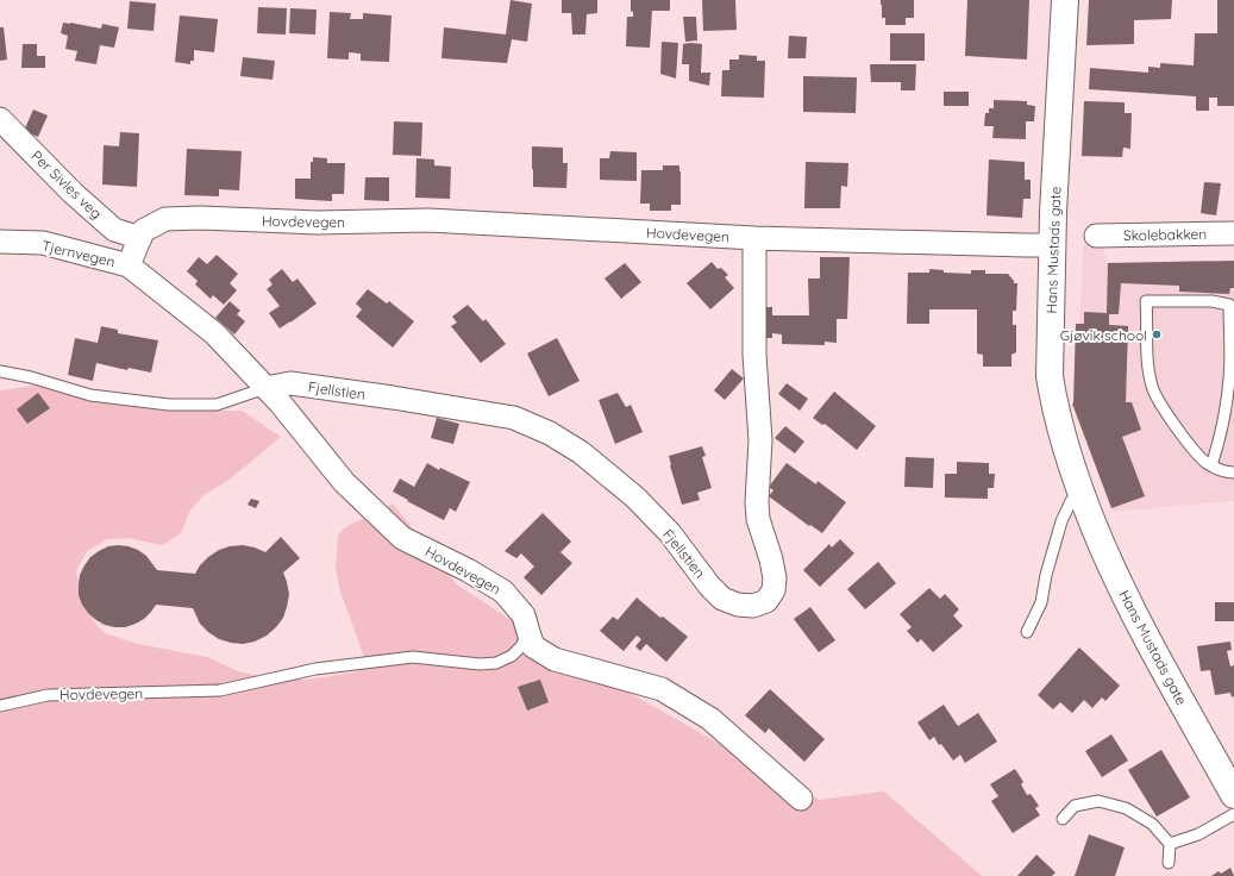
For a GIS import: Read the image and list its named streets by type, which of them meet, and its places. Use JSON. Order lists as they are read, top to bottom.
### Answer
{
  "streets": {
    "main road": ["Hans Mustads gate"],
    "street": [
      "Per Sivles veg",
      "Hovdevegen",
      "Skolebakken",
      "Tjernvegen",
      "Fjellstien"
    ]
  },
  "crossings": [
    ["Per Sivles veg", "Hovdevegen"],
    ["Hovdevegen", "Hans Mustads gate"],
    ["Hovdevegen", "Tjernvegen"],
    ["Hovdevegen", "Fjellstien"]
  ],
  "places": ["Gjøvik school"]
}
